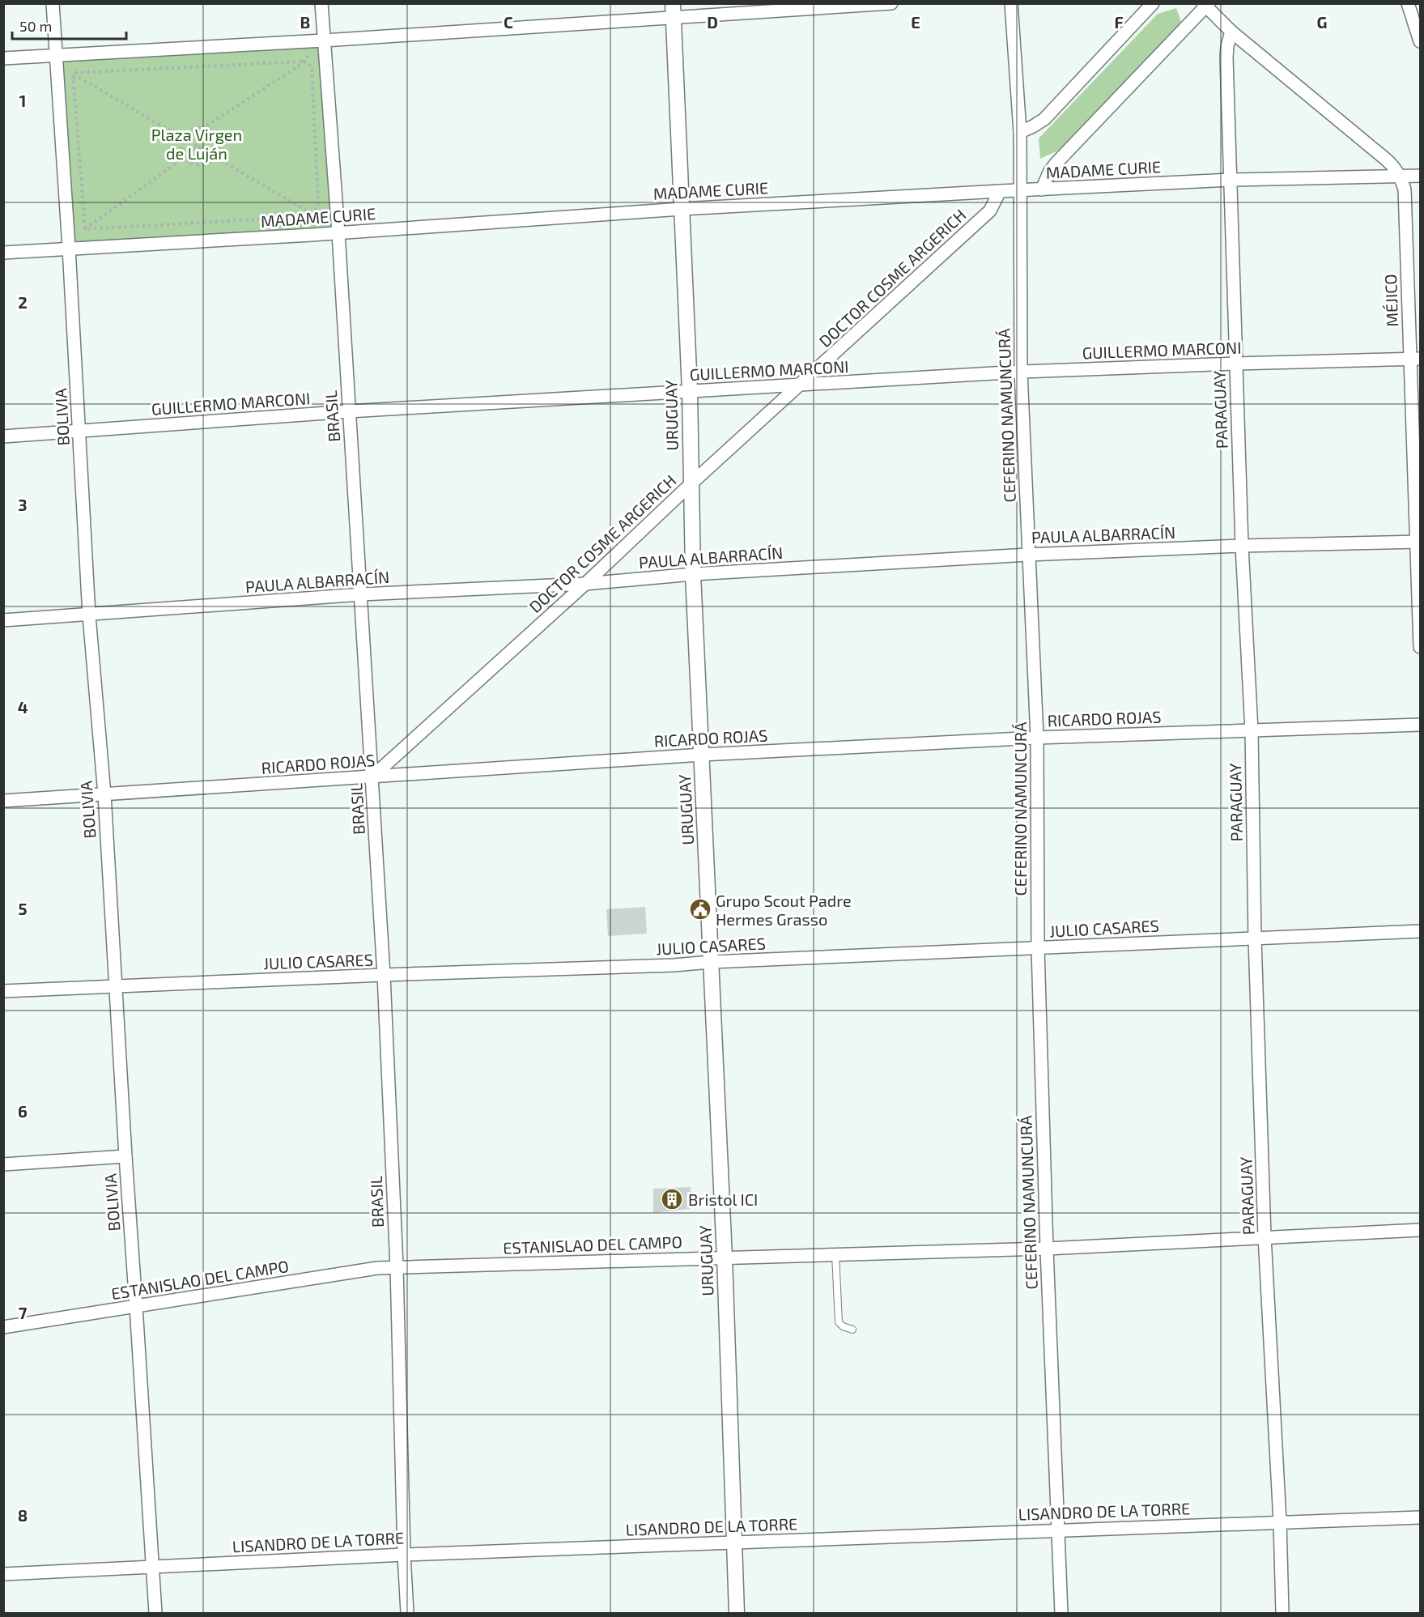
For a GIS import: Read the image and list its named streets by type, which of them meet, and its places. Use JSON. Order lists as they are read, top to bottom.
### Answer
{
  "streets": {
    "street": [
      "MADAME CURIE",
      "DOCTOR COSME ARGERICH",
      "MÉJICO",
      "GUILLERMO MARCONI",
      "PARAGUAY",
      "URUGUAY",
      "CEFERINO NAMUNCURÁ",
      "BRASIL",
      "BOLIVIA",
      "PAULA ALBARRACÍN",
      "RICARDO ROJAS",
      "JULIO CASARES",
      "ESTANISLAO DEL CAMPO",
      "LISANDRO DE LA TORRE"
    ]
  },
  "crossings": [
    ["MADAME CURIE", "DOCTOR COSME ARGERICH"],
    ["MADAME CURIE", "MÉJICO"],
    ["MADAME CURIE", "PARAGUAY"],
    ["MADAME CURIE", "URUGUAY"],
    ["MADAME CURIE", "CEFERINO NAMUNCURÁ"],
    ["MADAME CURIE", "BRASIL"],
    ["MADAME CURIE", "BOLIVIA"],
    ["DOCTOR COSME ARGERICH", "GUILLERMO MARCONI"],
    ["DOCTOR COSME ARGERICH", "URUGUAY"],
    ["DOCTOR COSME ARGERICH", "BRASIL"],
    ["DOCTOR COSME ARGERICH", "PAULA ALBARRACÍN"],
    ["DOCTOR COSME ARGERICH", "RICARDO ROJAS"],
    ["MÉJICO", "GUILLERMO MARCONI"],
    ["MÉJICO", "PAULA ALBARRACÍN"],
    ["GUILLERMO MARCONI", "PARAGUAY"],
    ["GUILLERMO MARCONI", "URUGUAY"],
    ["GUILLERMO MARCONI", "CEFERINO NAMUNCURÁ"],
    ["GUILLERMO MARCONI", "BRASIL"],
    ["GUILLERMO MARCONI", "BOLIVIA"],
    ["PARAGUAY", "PAULA ALBARRACÍN"],
    ["PARAGUAY", "RICARDO ROJAS"],
    ["PARAGUAY", "JULIO CASARES"],
    ["PARAGUAY", "ESTANISLAO DEL CAMPO"],
    ["PARAGUAY", "LISANDRO DE LA TORRE"],
    ["URUGUAY", "PAULA ALBARRACÍN"],
    ["URUGUAY", "RICARDO ROJAS"],
    ["URUGUAY", "JULIO CASARES"],
    ["URUGUAY", "ESTANISLAO DEL CAMPO"],
    ["URUGUAY", "LISANDRO DE LA TORRE"],
    ["CEFERINO NAMUNCURÁ", "PAULA ALBARRACÍN"],
    ["CEFERINO NAMUNCURÁ", "RICARDO ROJAS"],
    ["CEFERINO NAMUNCURÁ", "JULIO CASARES"],
    ["CEFERINO NAMUNCURÁ", "ESTANISLAO DEL CAMPO"],
    ["CEFERINO NAMUNCURÁ", "LISANDRO DE LA TORRE"],
    ["BRASIL", "PAULA ALBARRACÍN"],
    ["BRASIL", "RICARDO ROJAS"],
    ["BRASIL", "JULIO CASARES"],
    ["BRASIL", "ESTANISLAO DEL CAMPO"],
    ["BRASIL", "LISANDRO DE LA TORRE"],
    ["BOLIVIA", "PAULA ALBARRACÍN"],
    ["BOLIVIA", "RICARDO ROJAS"],
    ["BOLIVIA", "JULIO CASARES"],
    ["BOLIVIA", "ESTANISLAO DEL CAMPO"],
    ["BOLIVIA", "LISANDRO DE LA TORRE"]
  ],
  "parks": ["Plaza Virgen de Luján"],
  "places": {
    "public building": ["Grupo Scout Padre Hermes Grasso"],
    "building": ["Bristol ICI"]
  },
  "scale_bar": "50 m",
  "grid": {
    "columns": [
      "B",
      "C",
      "D",
      "E",
      "F",
      "G"
    ],
    "rows": [
      "1",
      "2",
      "3",
      "4",
      "5",
      "6",
      "7",
      "8"
    ]
  }
}
